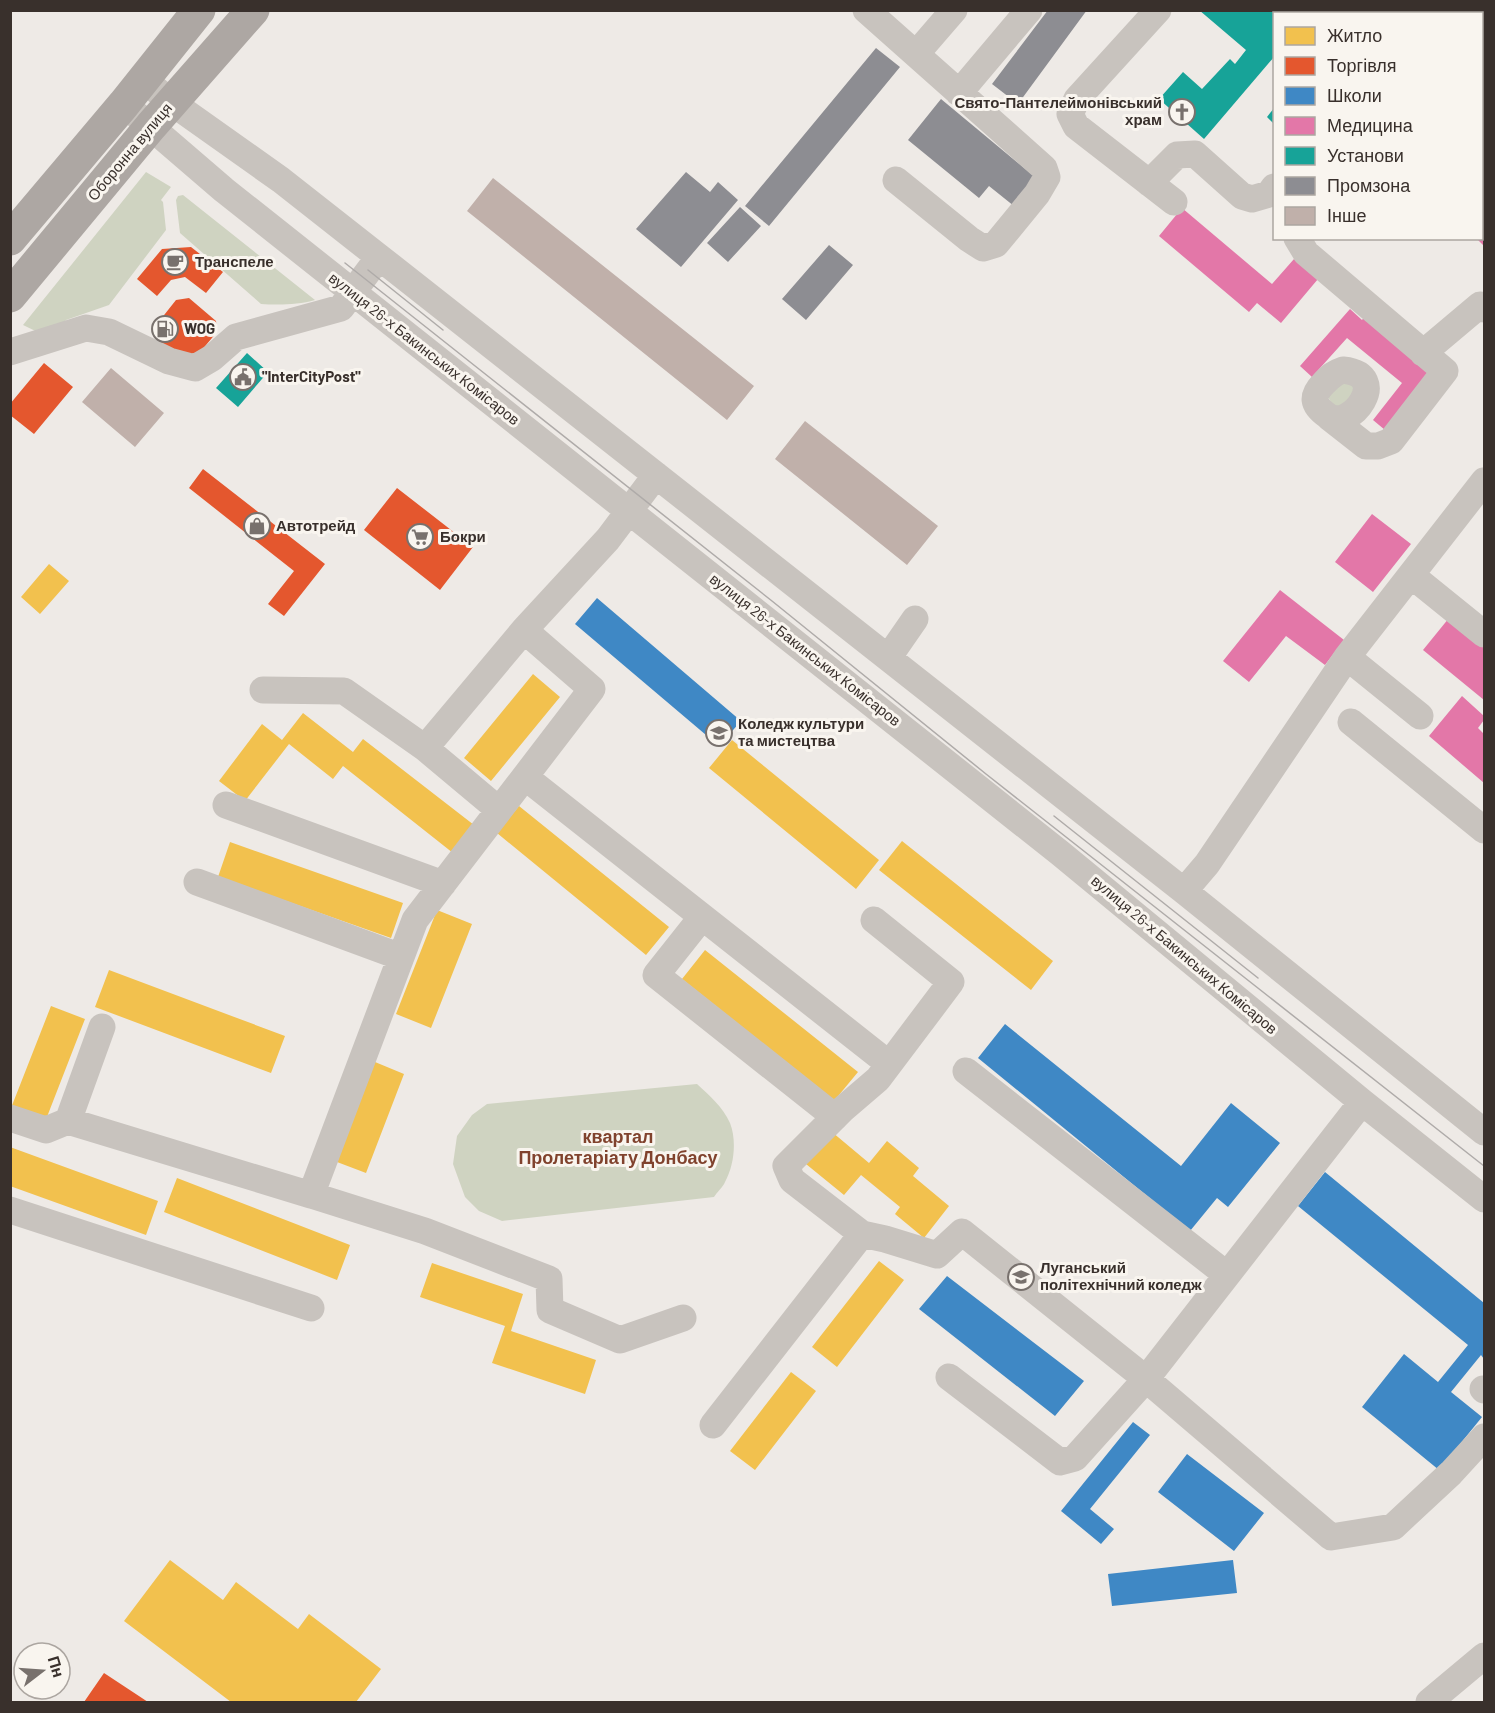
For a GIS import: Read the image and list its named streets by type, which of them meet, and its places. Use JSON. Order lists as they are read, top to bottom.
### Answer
{
  "streets": {
    "main road": ["Оборонна вулиця"],
    "street": ["вулиця 26-х Бакинських Комісаров"]
  },
  "crossings": [
    ["Оборонна вулиця", "вулиця 26-х Бакинських Комісаров"]
  ],
  "districts": ["квартал Пролетаріату Донбасу"],
  "places": {
    "church": ["Свято-Пантелеймонівський храм"],
    "cafe": ["Транспеле"],
    "fuel station": ["WOG"],
    "public building": ["\"InterCityPost\""],
    "shop": ["Автотрейд"],
    "supermarket": ["Бокри"],
    "school or university": ["Коледж культури та мистецтва", "Луганський політехнічний коледж"]
  },
  "legend": [
    "Житло",
    "Торгівля",
    "Школи",
    "Медицина",
    "Установи",
    "Промзона",
    "Інше"
  ],
  "north": "right"
}
